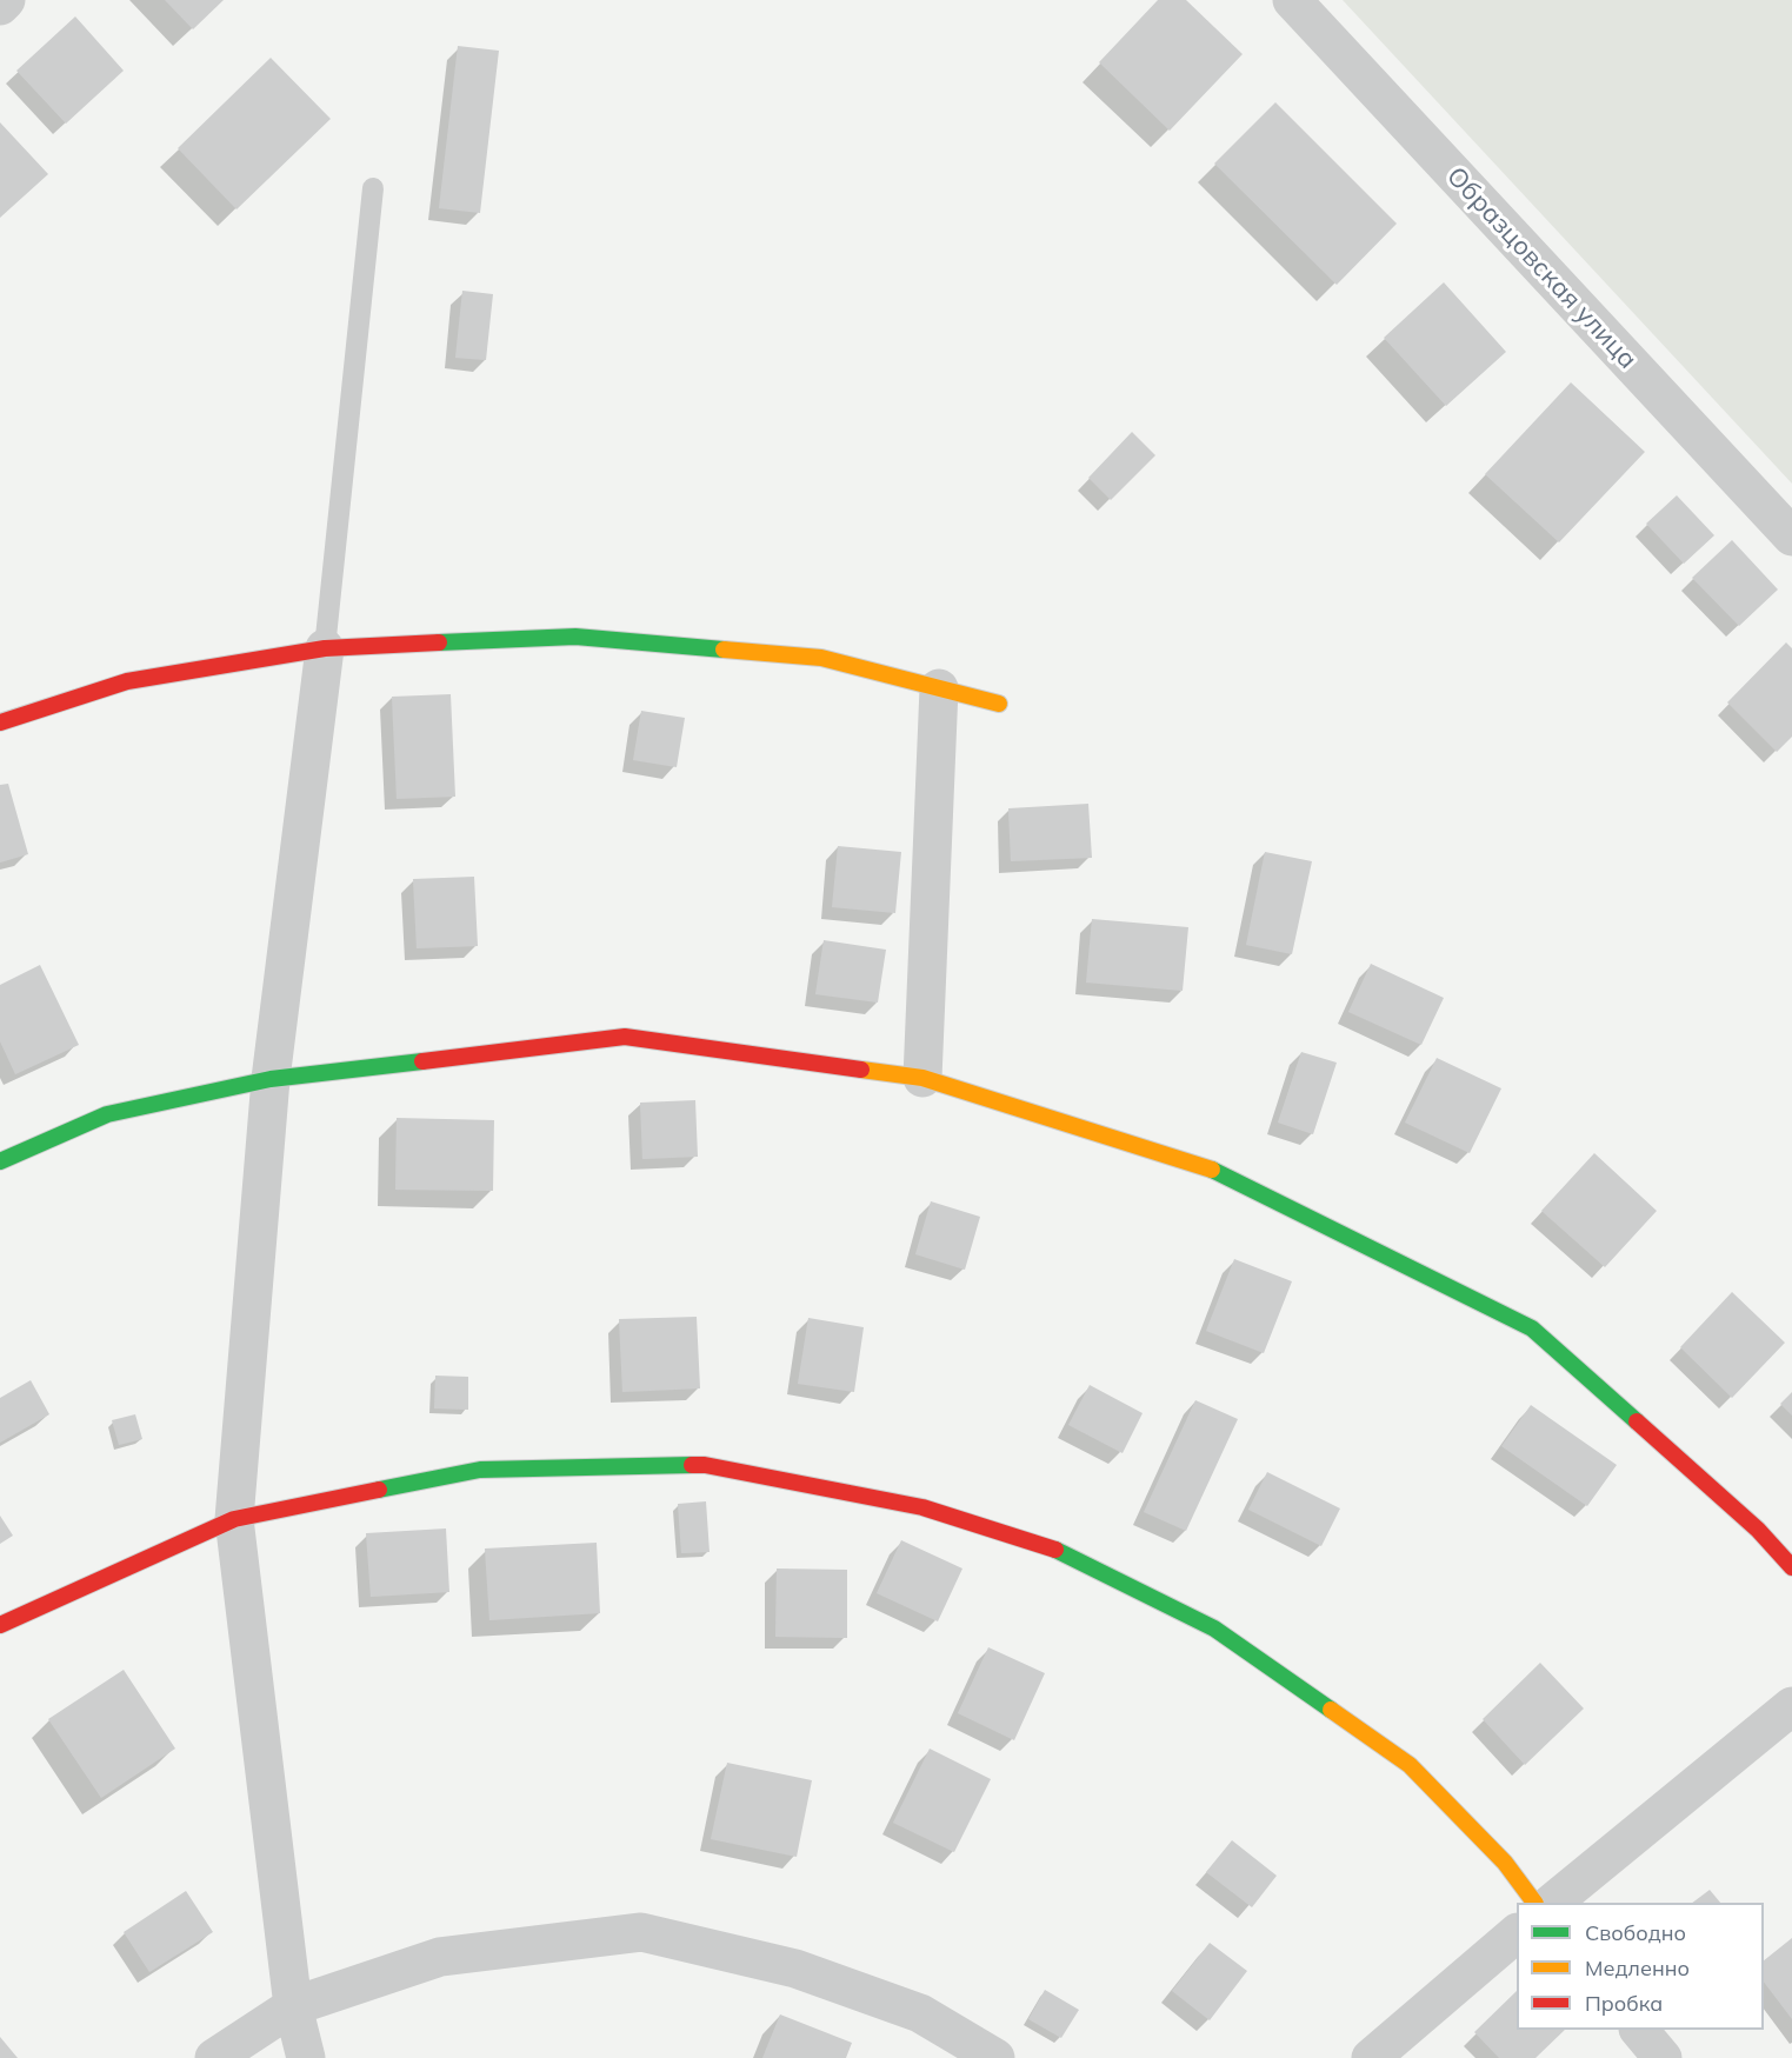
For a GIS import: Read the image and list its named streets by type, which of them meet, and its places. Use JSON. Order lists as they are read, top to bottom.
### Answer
{
  "streets": {
    "street": ["Образцовская улица"]
  },
  "legend": ["Свободно", "Медленно", "Пробка"]
}
